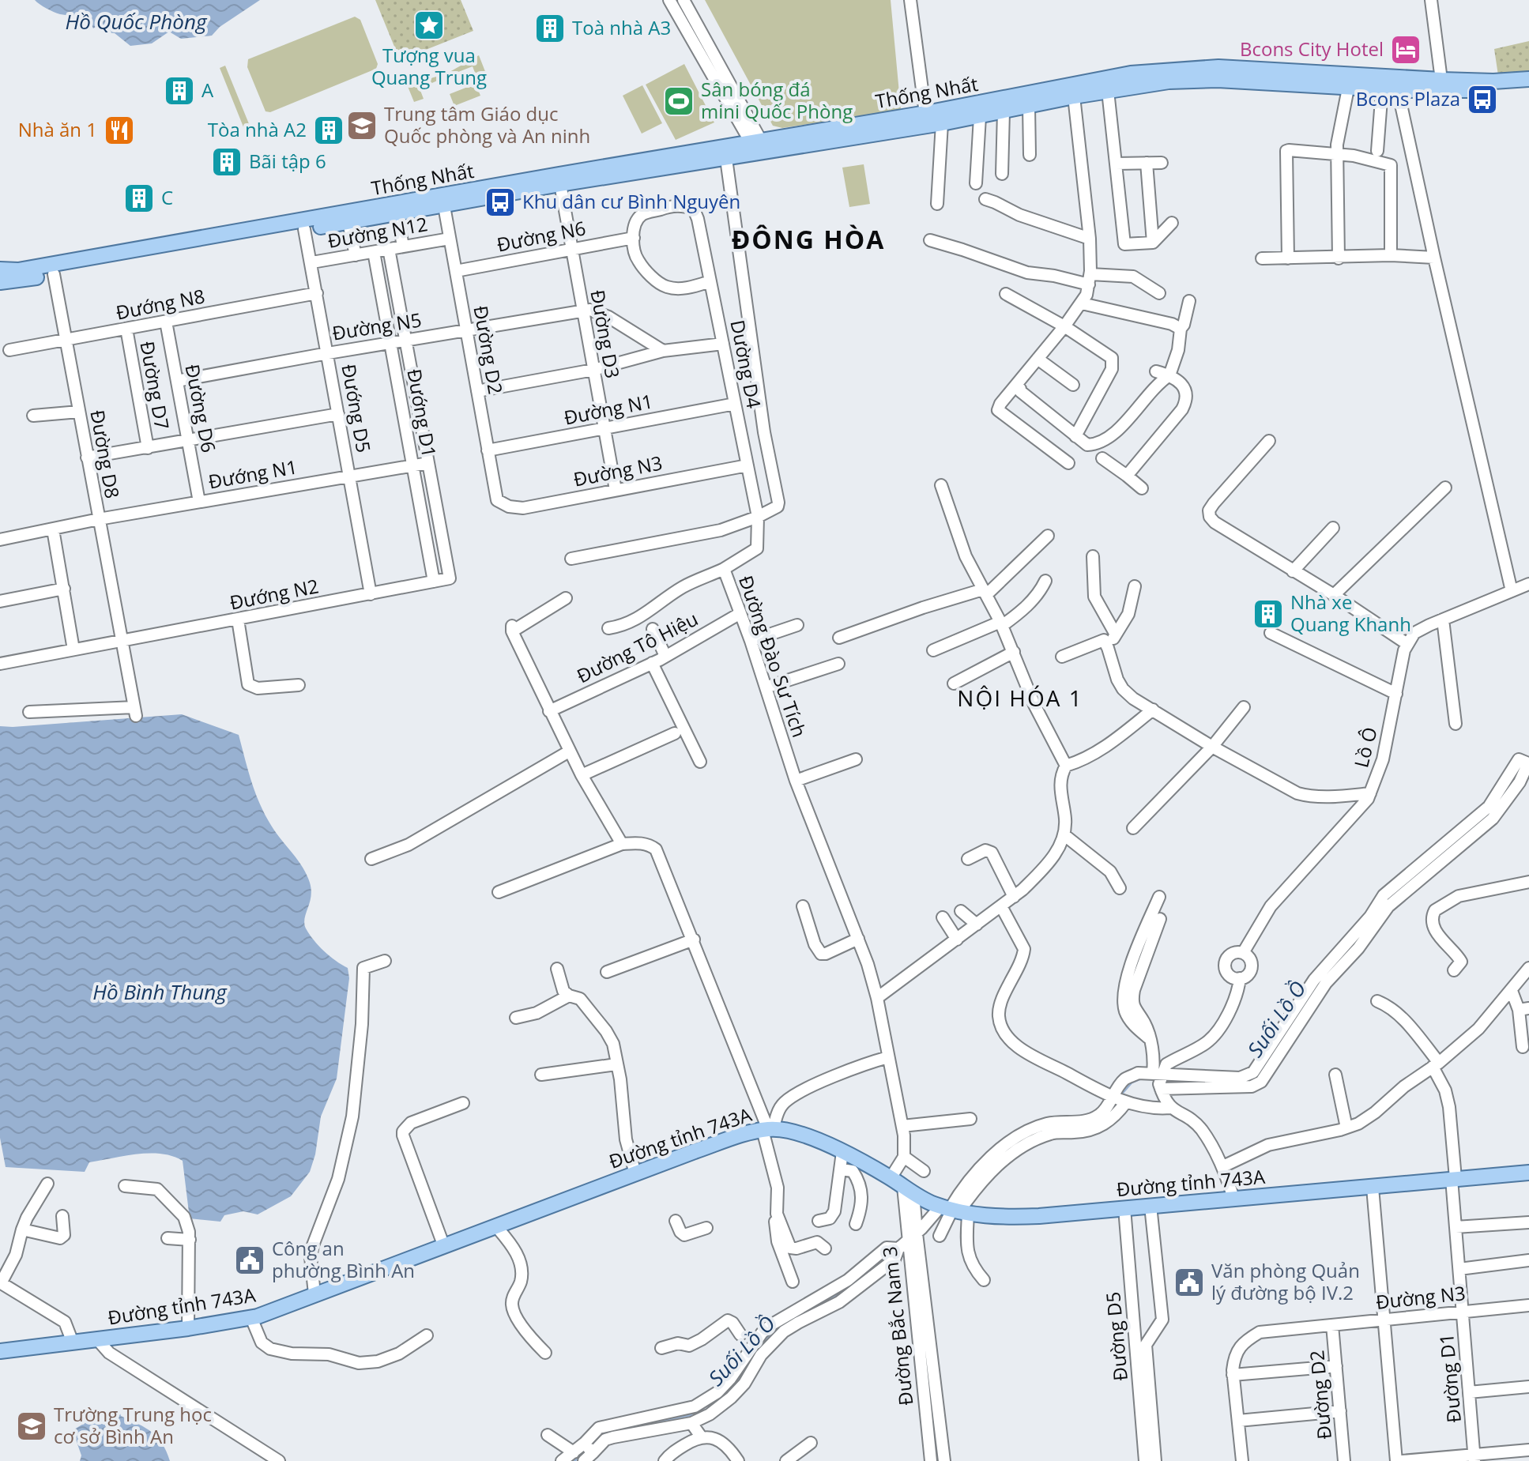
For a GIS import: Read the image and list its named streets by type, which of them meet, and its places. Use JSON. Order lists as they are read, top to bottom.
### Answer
{
  "streets": {
    "main road": ["Thống Nhất", "Đường tỉnh 743A"],
    "street": [
      "Đường N12",
      "Đường N6",
      "Đướng N8",
      "Đường N5",
      "Đường D3",
      "Đường D2",
      "Dường D4",
      "Đường D7",
      "Đường D6",
      "Đướng D5",
      "Đường N1",
      "Đướng D1",
      "Đường D8",
      "Đường N3",
      "Đướng N1",
      "Đướng N2",
      "Đường Tô Hiệu",
      "Đường Đào Sư Tích",
      "Lồ Ô",
      "Đường Bắc Nam 3",
      "Đường D5",
      "Đường D1"
    ]
  },
  "crossings": [
    ["Thống Nhất", "Đường D3"],
    ["Thống Nhất", "Đường D2"],
    ["Thống Nhất", "Đướng D5"],
    ["Thống Nhất", "Đường D8"],
    ["Đường N12", "Đường D2"],
    ["Đường N12", "Đướng D5"],
    ["Đường N12", "Đướng D1"],
    ["Đường N6", "Đường D3"],
    ["Đường N6", "Đường D2"],
    ["Đường N6", "Dường D4"],
    ["Đướng N8", "Đường D7"],
    ["Đướng N8", "Đường D6"],
    ["Đướng N8", "Đướng D5"],
    ["Đướng N8", "Đường D8"],
    ["Đường N5", "Đường D3"],
    ["Đường N5", "Đường D2"],
    ["Đường N5", "Đường D6"],
    ["Đường N5", "Đướng D5"],
    ["Đường N5", "Đướng D1"],
    ["Đường D3", "Đường N1"],
    ["Đường D3", "Đường N3"],
    ["Đường D2", "Đường N1"],
    ["Đường D2", "Đường N3"],
    ["Dường D4", "Đường N1"],
    ["Dường D4", "Đường N3"],
    ["Dường D4", "Đường Đào Sư Tích"],
    ["Đường D6", "Đướng N1"],
    ["Đướng D5", "Đướng N1"],
    ["Đướng D5", "Đướng N2"],
    ["Đướng D1", "Đướng N1"],
    ["Đướng D1", "Đướng N2"],
    ["Đường D8", "Đướng N1"],
    ["Đường D8", "Đướng N2"],
    ["Đường N3", "Đường D1"],
    ["Đường Tô Hiệu", "Đường Đào Sư Tích"],
    ["Đường tỉnh 743A", "Đường Bắc Nam 3"],
    ["Đường tỉnh 743A", "Đường D5"],
    ["Đường tỉnh 743A", "Đường D1"]
  ],
  "districts": ["ĐÔNG HÒA", "NỘI HÓA 1"],
  "water": ["Hồ Quốc Phòng", "Hồ Bình Thung", "Suối Lồ Ồ"],
  "places": {
    "place": ["Tượng vua Quang Trung"],
    "building": [
      "Toà nhà A3",
      "A",
      "Tòa nhà A2",
      "Bãi tập 6",
      "C",
      "Nhà xe Quang Khanh"
    ],
    "hotel": ["Bcons City Hotel"],
    "bus stop": ["Bcons Plaza", "Khu dân cư Bình Nguyên"],
    "sports": ["Sân bóng đá mini Quốc Phòng"],
    "school or university": ["Trung tâm Giáo dục Quốc phòng và An ninh", "Trường Trung học cơ sở Bình An"],
    "restaurant": ["Nhà ăn 1"],
    "public building": ["Công an phường Bình An", "Văn phòng Quản lý đường bộ IV.2"]
  }
}
